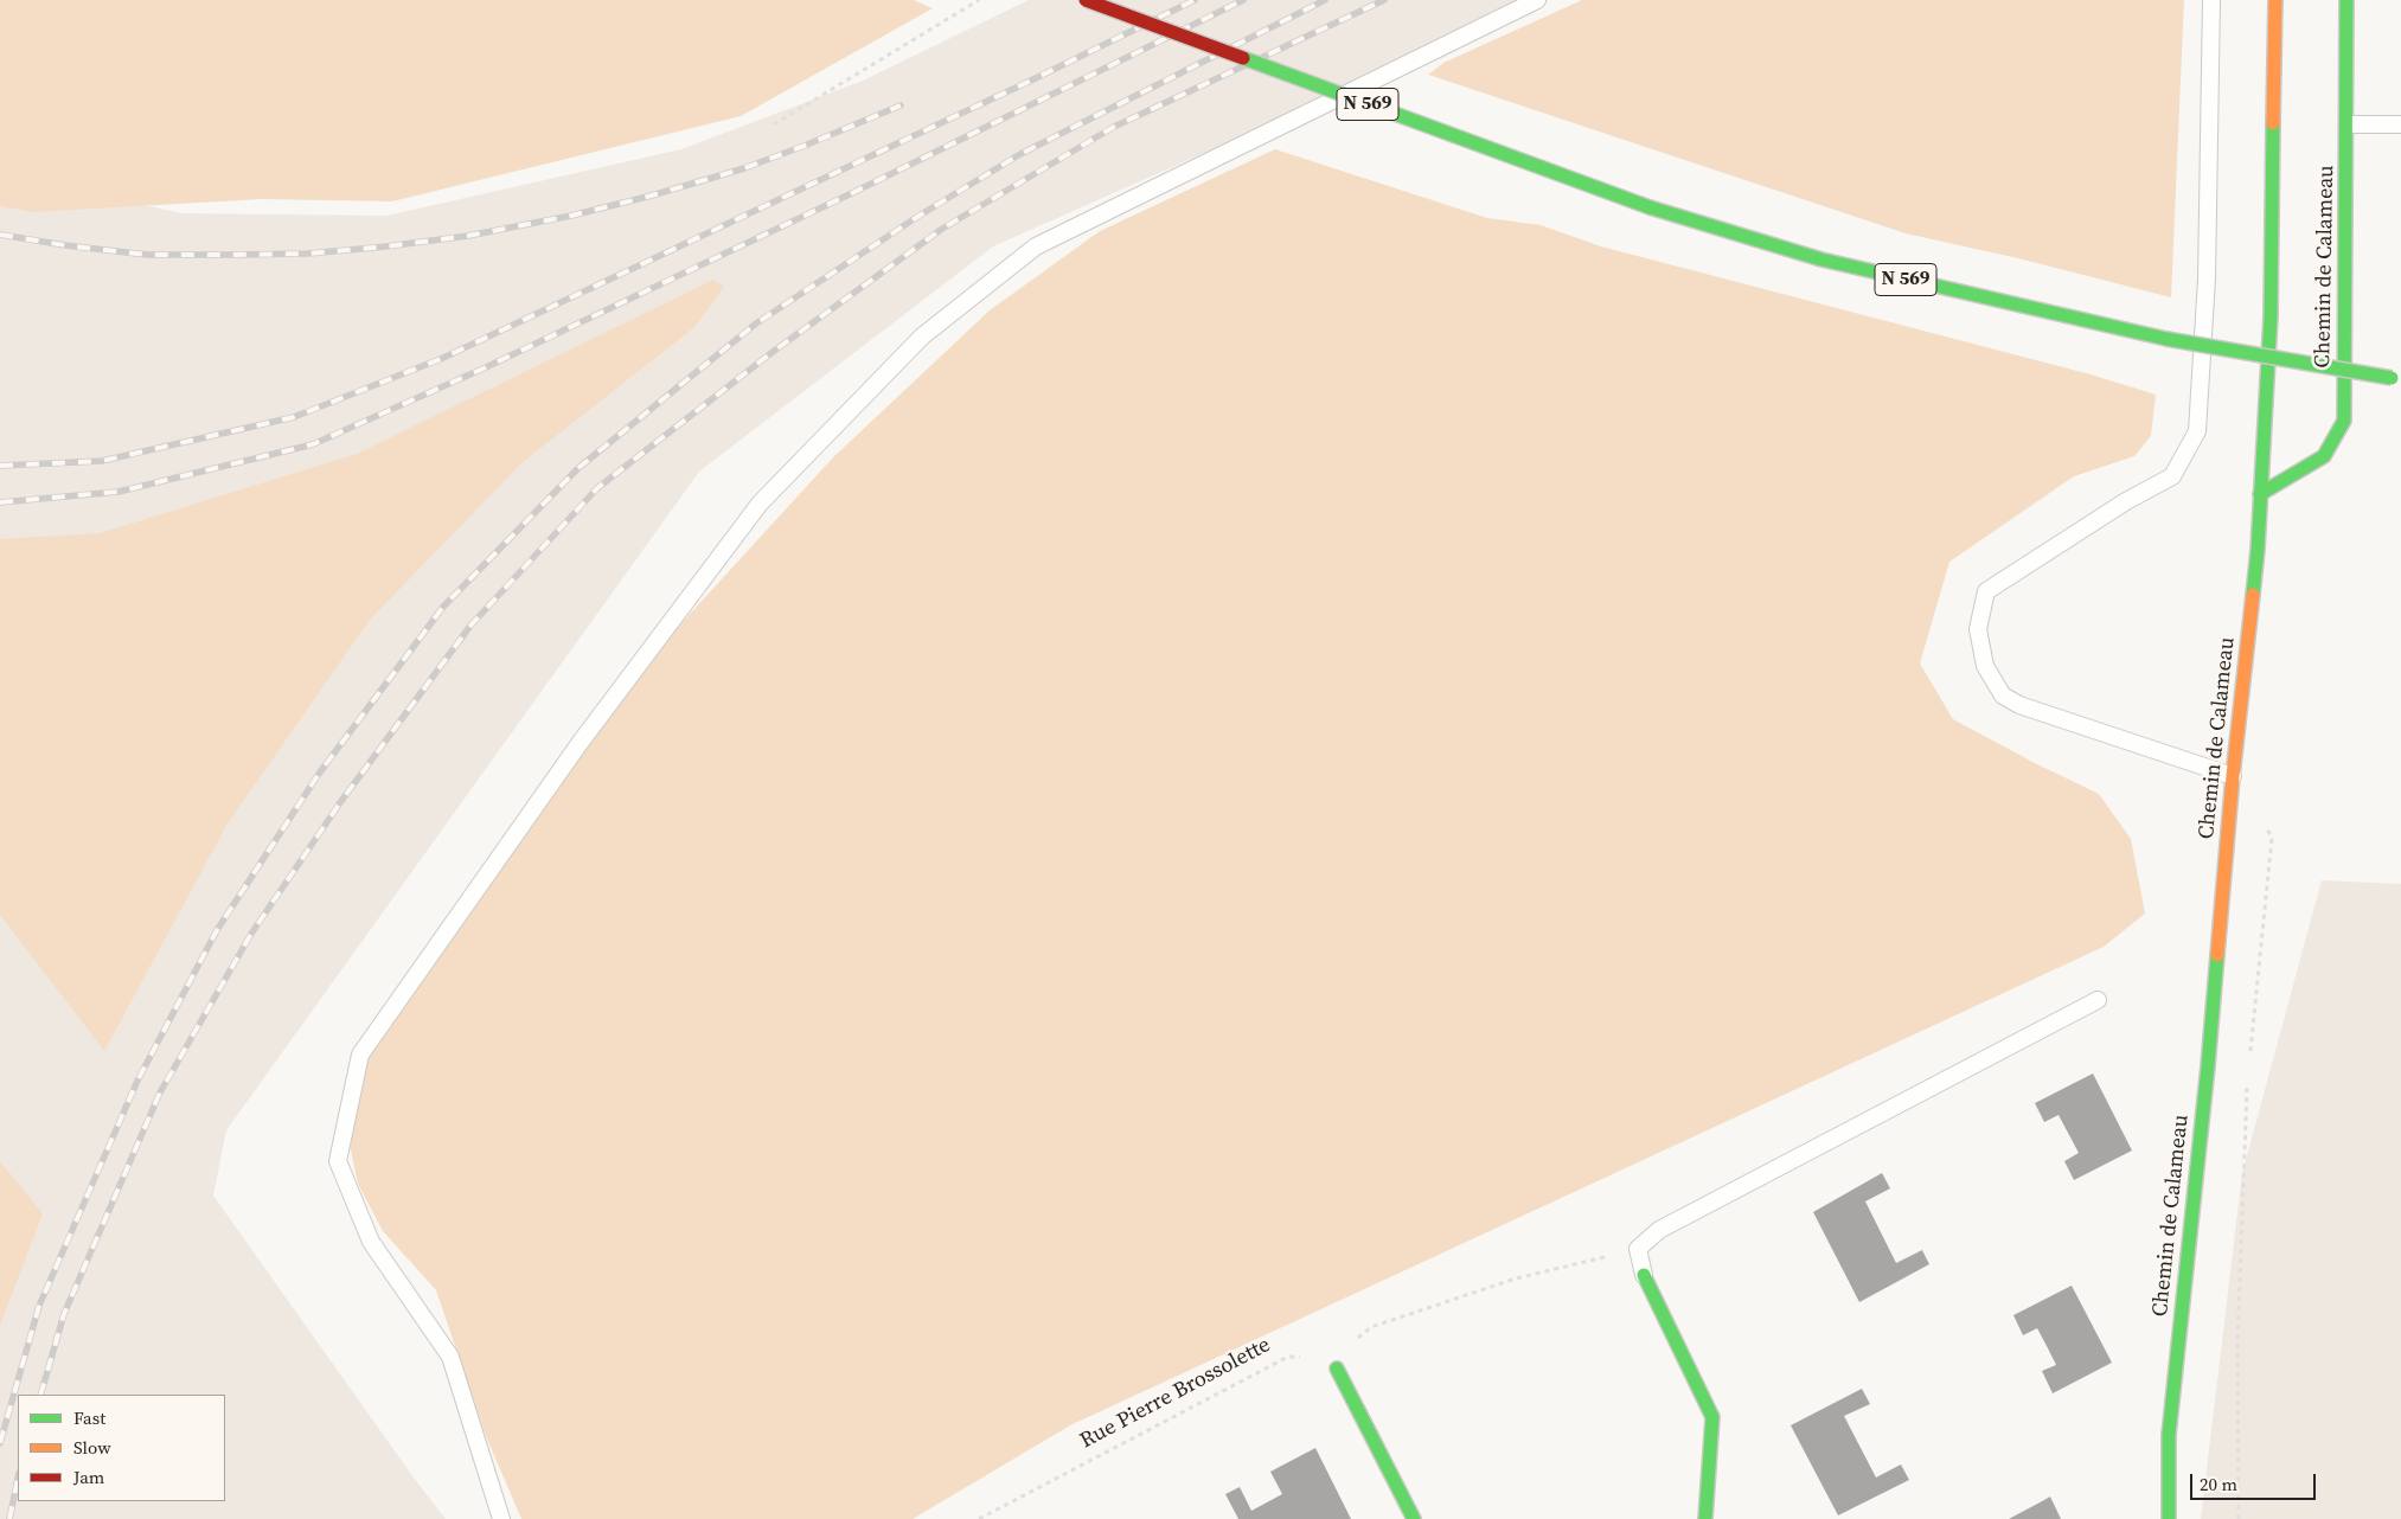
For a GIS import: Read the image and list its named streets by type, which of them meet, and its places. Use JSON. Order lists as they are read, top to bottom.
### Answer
{
  "streets": {
    "main road": ["N 569", "Chemin de Calameau"],
    "path": ["Rue Pierre Brossolette"]
  },
  "legend": ["Fast", "Slow", "Jam"],
  "scale_bar": "20 m"
}
